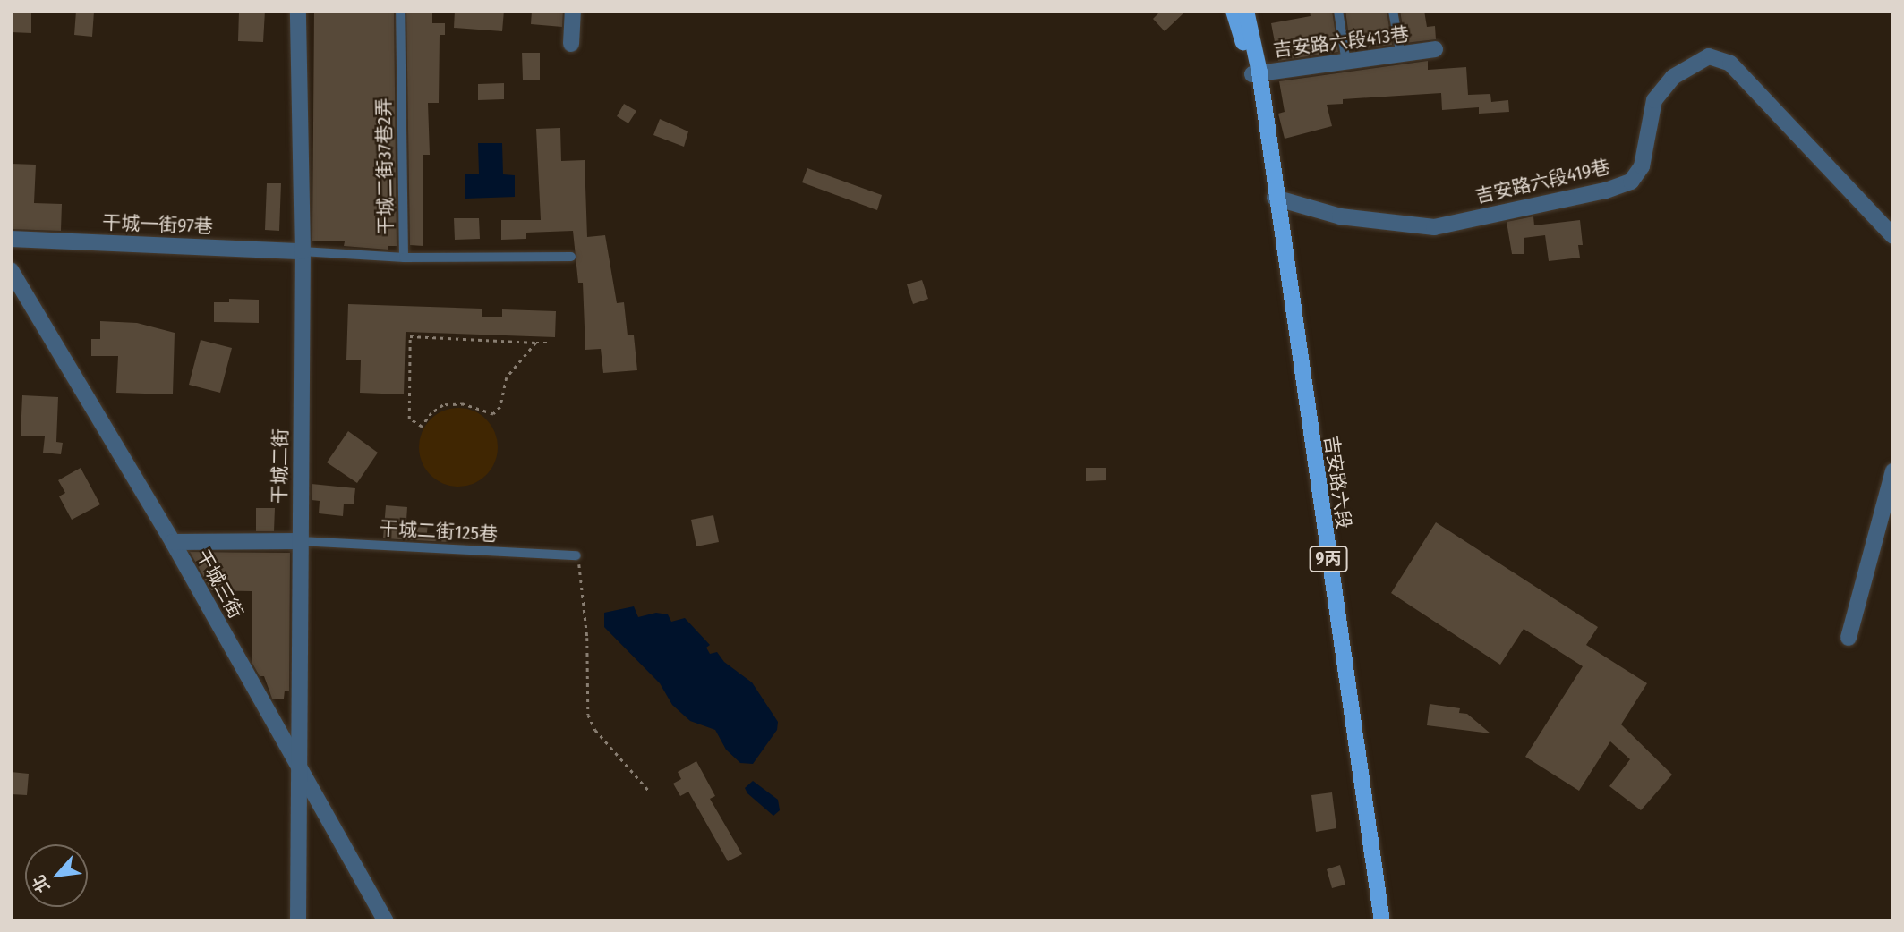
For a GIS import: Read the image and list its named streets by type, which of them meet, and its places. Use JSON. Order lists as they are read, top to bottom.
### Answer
{
  "streets": {
    "main road": ["吉安路六段", "9丙"],
    "street": [
      "吉安路六段413巷",
      "吉安路六段419巷",
      "干城一街97巷",
      "干城二街",
      "干城三街"
    ],
    "lane": ["干城二街37巷2弄", "干城二街125巷"]
  },
  "crossings": [
    ["吉安路六段413巷", "吉安路六段"],
    ["干城二街37巷2弄", "干城一街97巷"],
    ["干城二街37巷2弄", "干城二街"],
    ["吉安路六段419巷", "吉安路六段"],
    ["干城一街97巷", "干城二街"],
    ["干城二街", "干城二街125巷"],
    ["干城二街", "干城三街"]
  ],
  "north": "bottom left"
}
